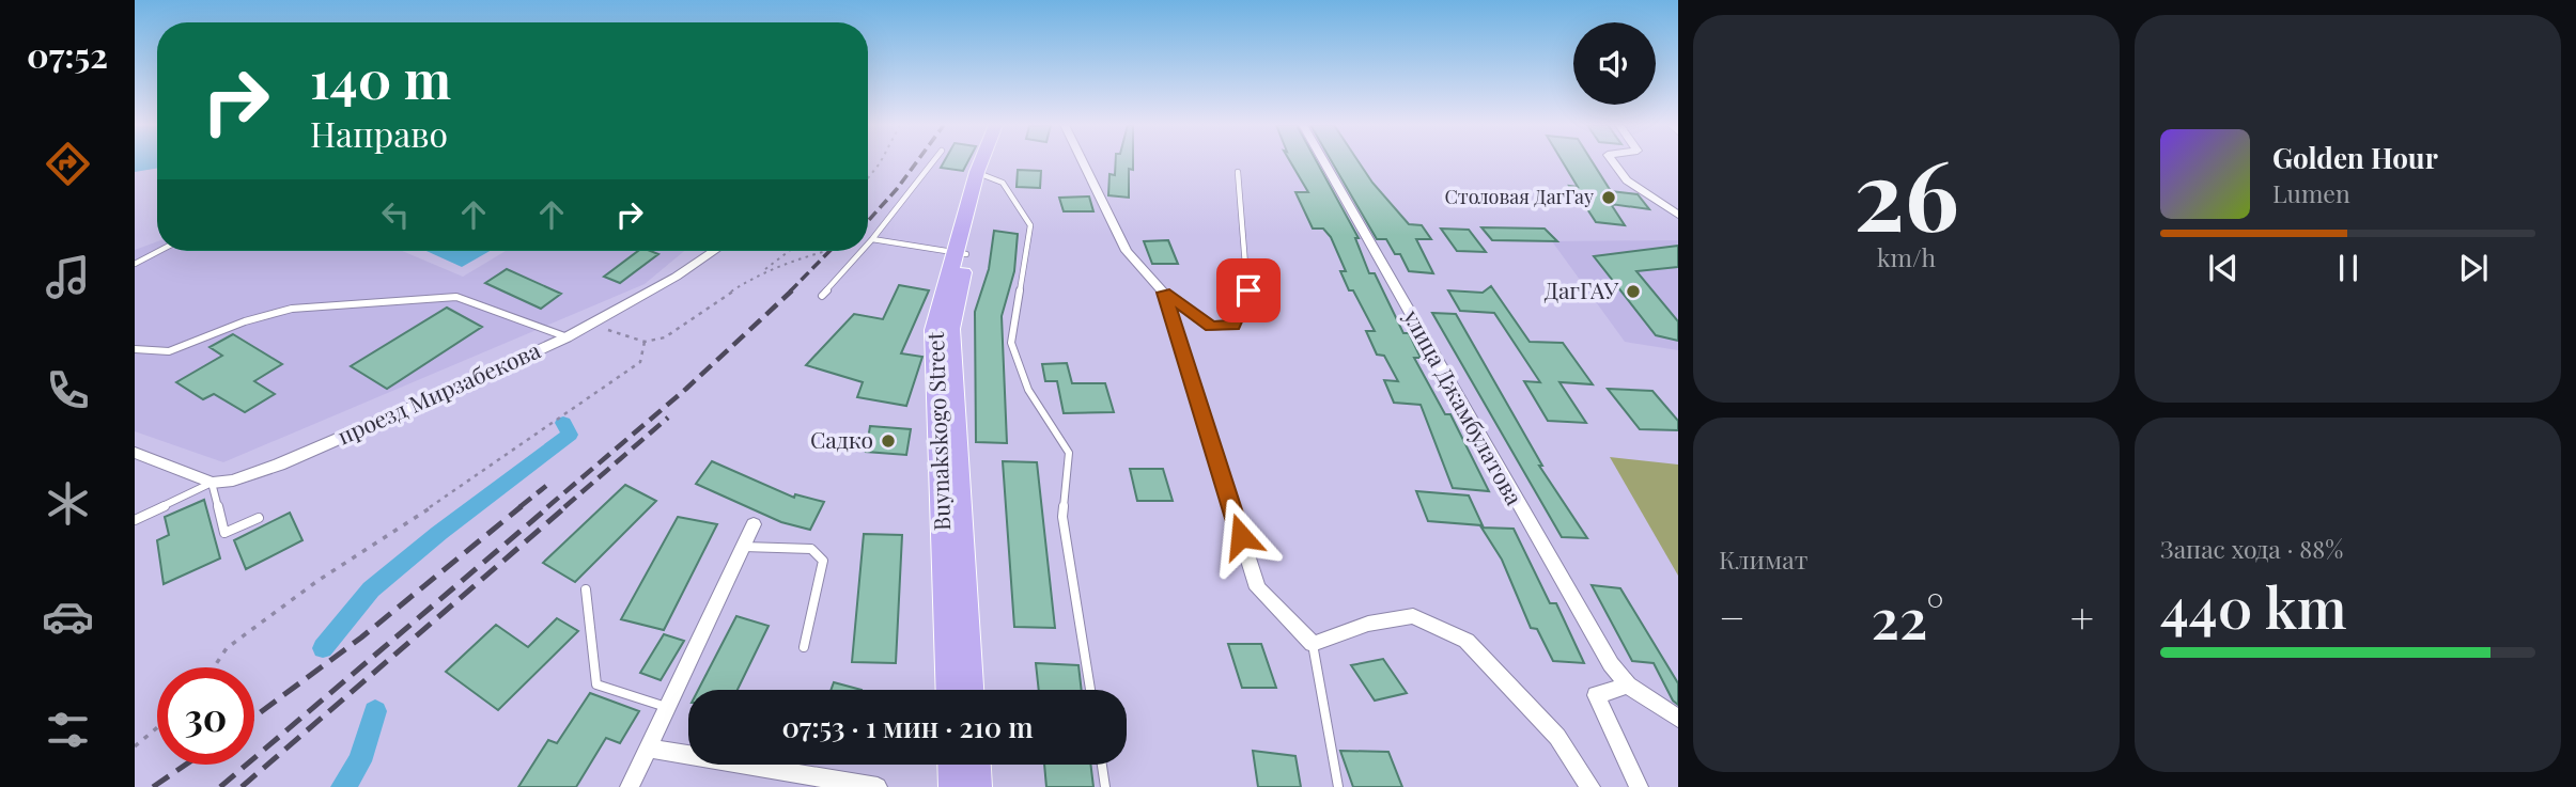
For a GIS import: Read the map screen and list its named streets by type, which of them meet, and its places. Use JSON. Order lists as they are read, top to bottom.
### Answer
{
  "streets": {
    "main road": ["Buynakskogo Street"],
    "street": ["проезд Мирзабекова", "улица Джамбулатова"]
  },
  "places": ["Столовая ДагГау", "ДагГАУ", "Садко"],
  "page": {
    "tabs": "07:52",
    "tile": [
      ["26", "km/h"],
      "Климат",
      ["Запас хода · 88%", "440 km"]
    ],
    "turn": ["140 m", "Направо"],
    "song": ["Golden Hour", "Lumen"],
    "heat": ["−", "22°", "+"],
    "limit": "30",
    "trip": "07:53 · 1 мин · 210 m"
  }
}
